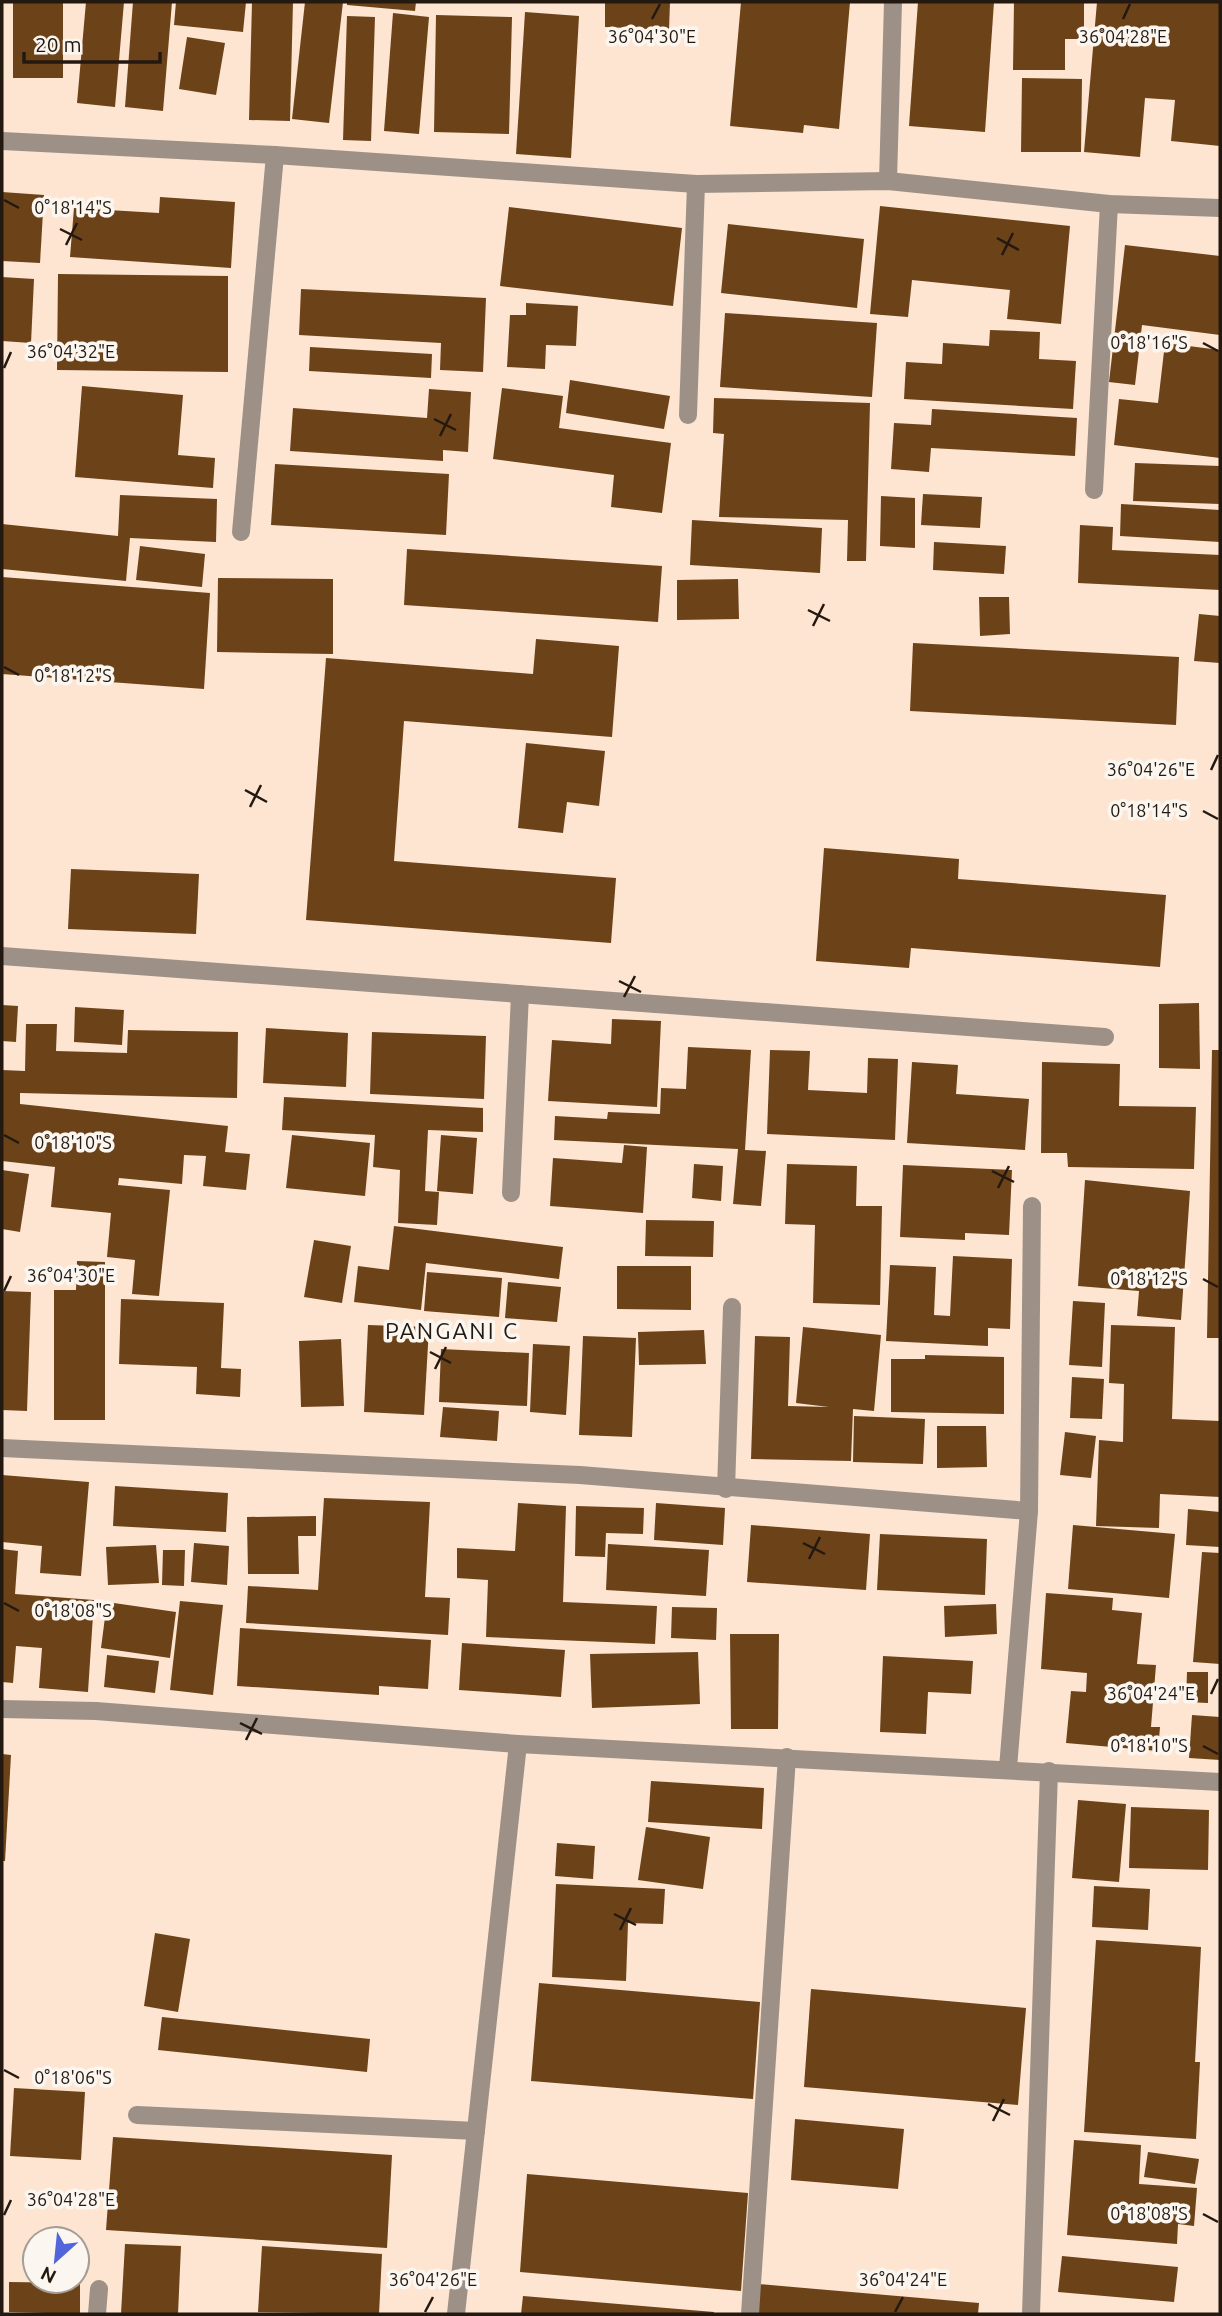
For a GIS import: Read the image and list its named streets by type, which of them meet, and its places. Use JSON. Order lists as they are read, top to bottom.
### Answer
{
  "districts": ["PANGANI C"],
  "scale_bar": "20 m",
  "north": "bottom left",
  "coordinates": [
    "36°04'30\"E",
    "36°04'28\"E",
    "0°18'14\"S",
    "0°18'16\"S",
    "36°04'32\"E",
    "0°18'12\"S",
    "36°04'26\"E",
    "0°18'10\"S",
    "0°18'08\"S",
    "36°04'24\"E",
    "0°18'06\"S"
  ]
}
